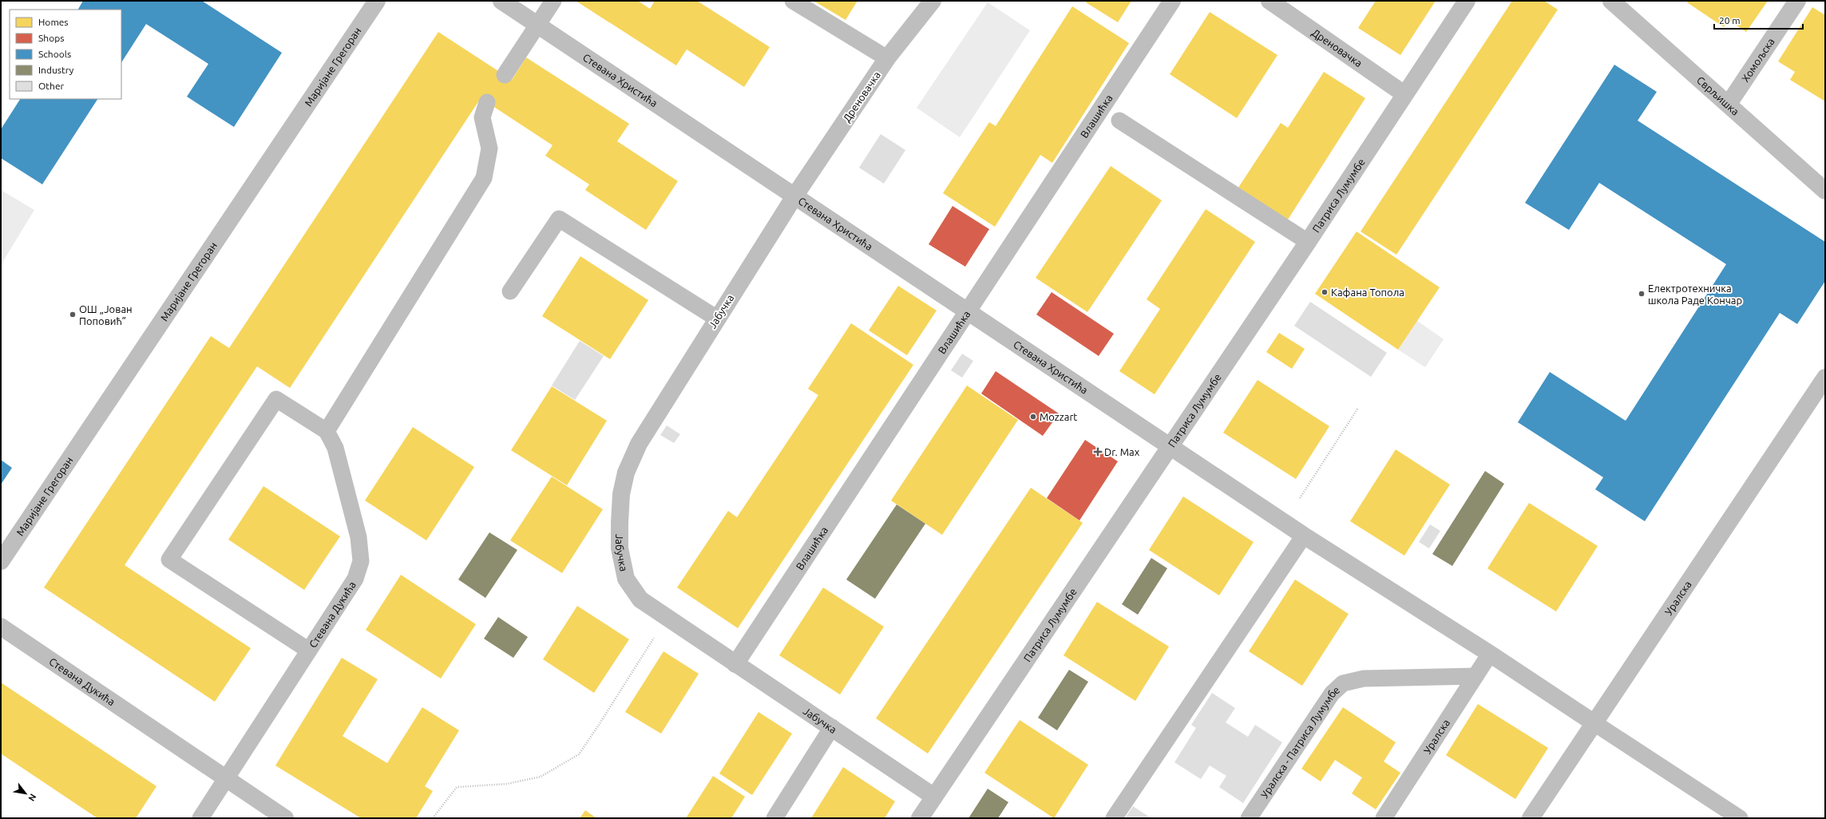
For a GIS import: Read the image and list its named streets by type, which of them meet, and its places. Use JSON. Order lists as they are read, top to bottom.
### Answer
{
  "streets": {
    "street": [
      "Дреновачка",
      "Хомољска",
      "Маријане Грегоран",
      "Стевана Христића",
      "Сврљишка",
      "Влашићка",
      "Патриса Лумумбе",
      "Јабучка",
      "Уралска",
      "Стевана Дукића"
    ],
    "lane": ["Уралска - Патриса Лумумбе"]
  },
  "crossings": [
    ["Дреновачка", "Стевана Христића"],
    ["Дреновачка", "Патриса Лумумбе"],
    ["Дреновачка", "Јабучка"],
    ["Хомољска", "Сврљишка"],
    ["Стевана Христића", "Влашићка"],
    ["Стевана Христића", "Патриса Лумумбе"],
    ["Стевана Христића", "Јабучка"],
    ["Стевана Христића", "Уралска"],
    ["Влашићка", "Јабучка"],
    ["Патриса Лумумбе", "Јабучка"],
    ["Уралска", "Уралска - Патриса Лумумбе"]
  ],
  "places": {
    "other": [
      "Кафана Топола",
      "Електротехничка школа Раде Кончар",
      "ОШ „Јован Поповић”",
      "Mozzart"
    ],
    "health": ["Dr. Max"]
  },
  "legend": [
    "Homes",
    "Shops",
    "Schools",
    "Industry",
    "Other"
  ],
  "scale_bar": "20 m",
  "north": "bottom right"
}
